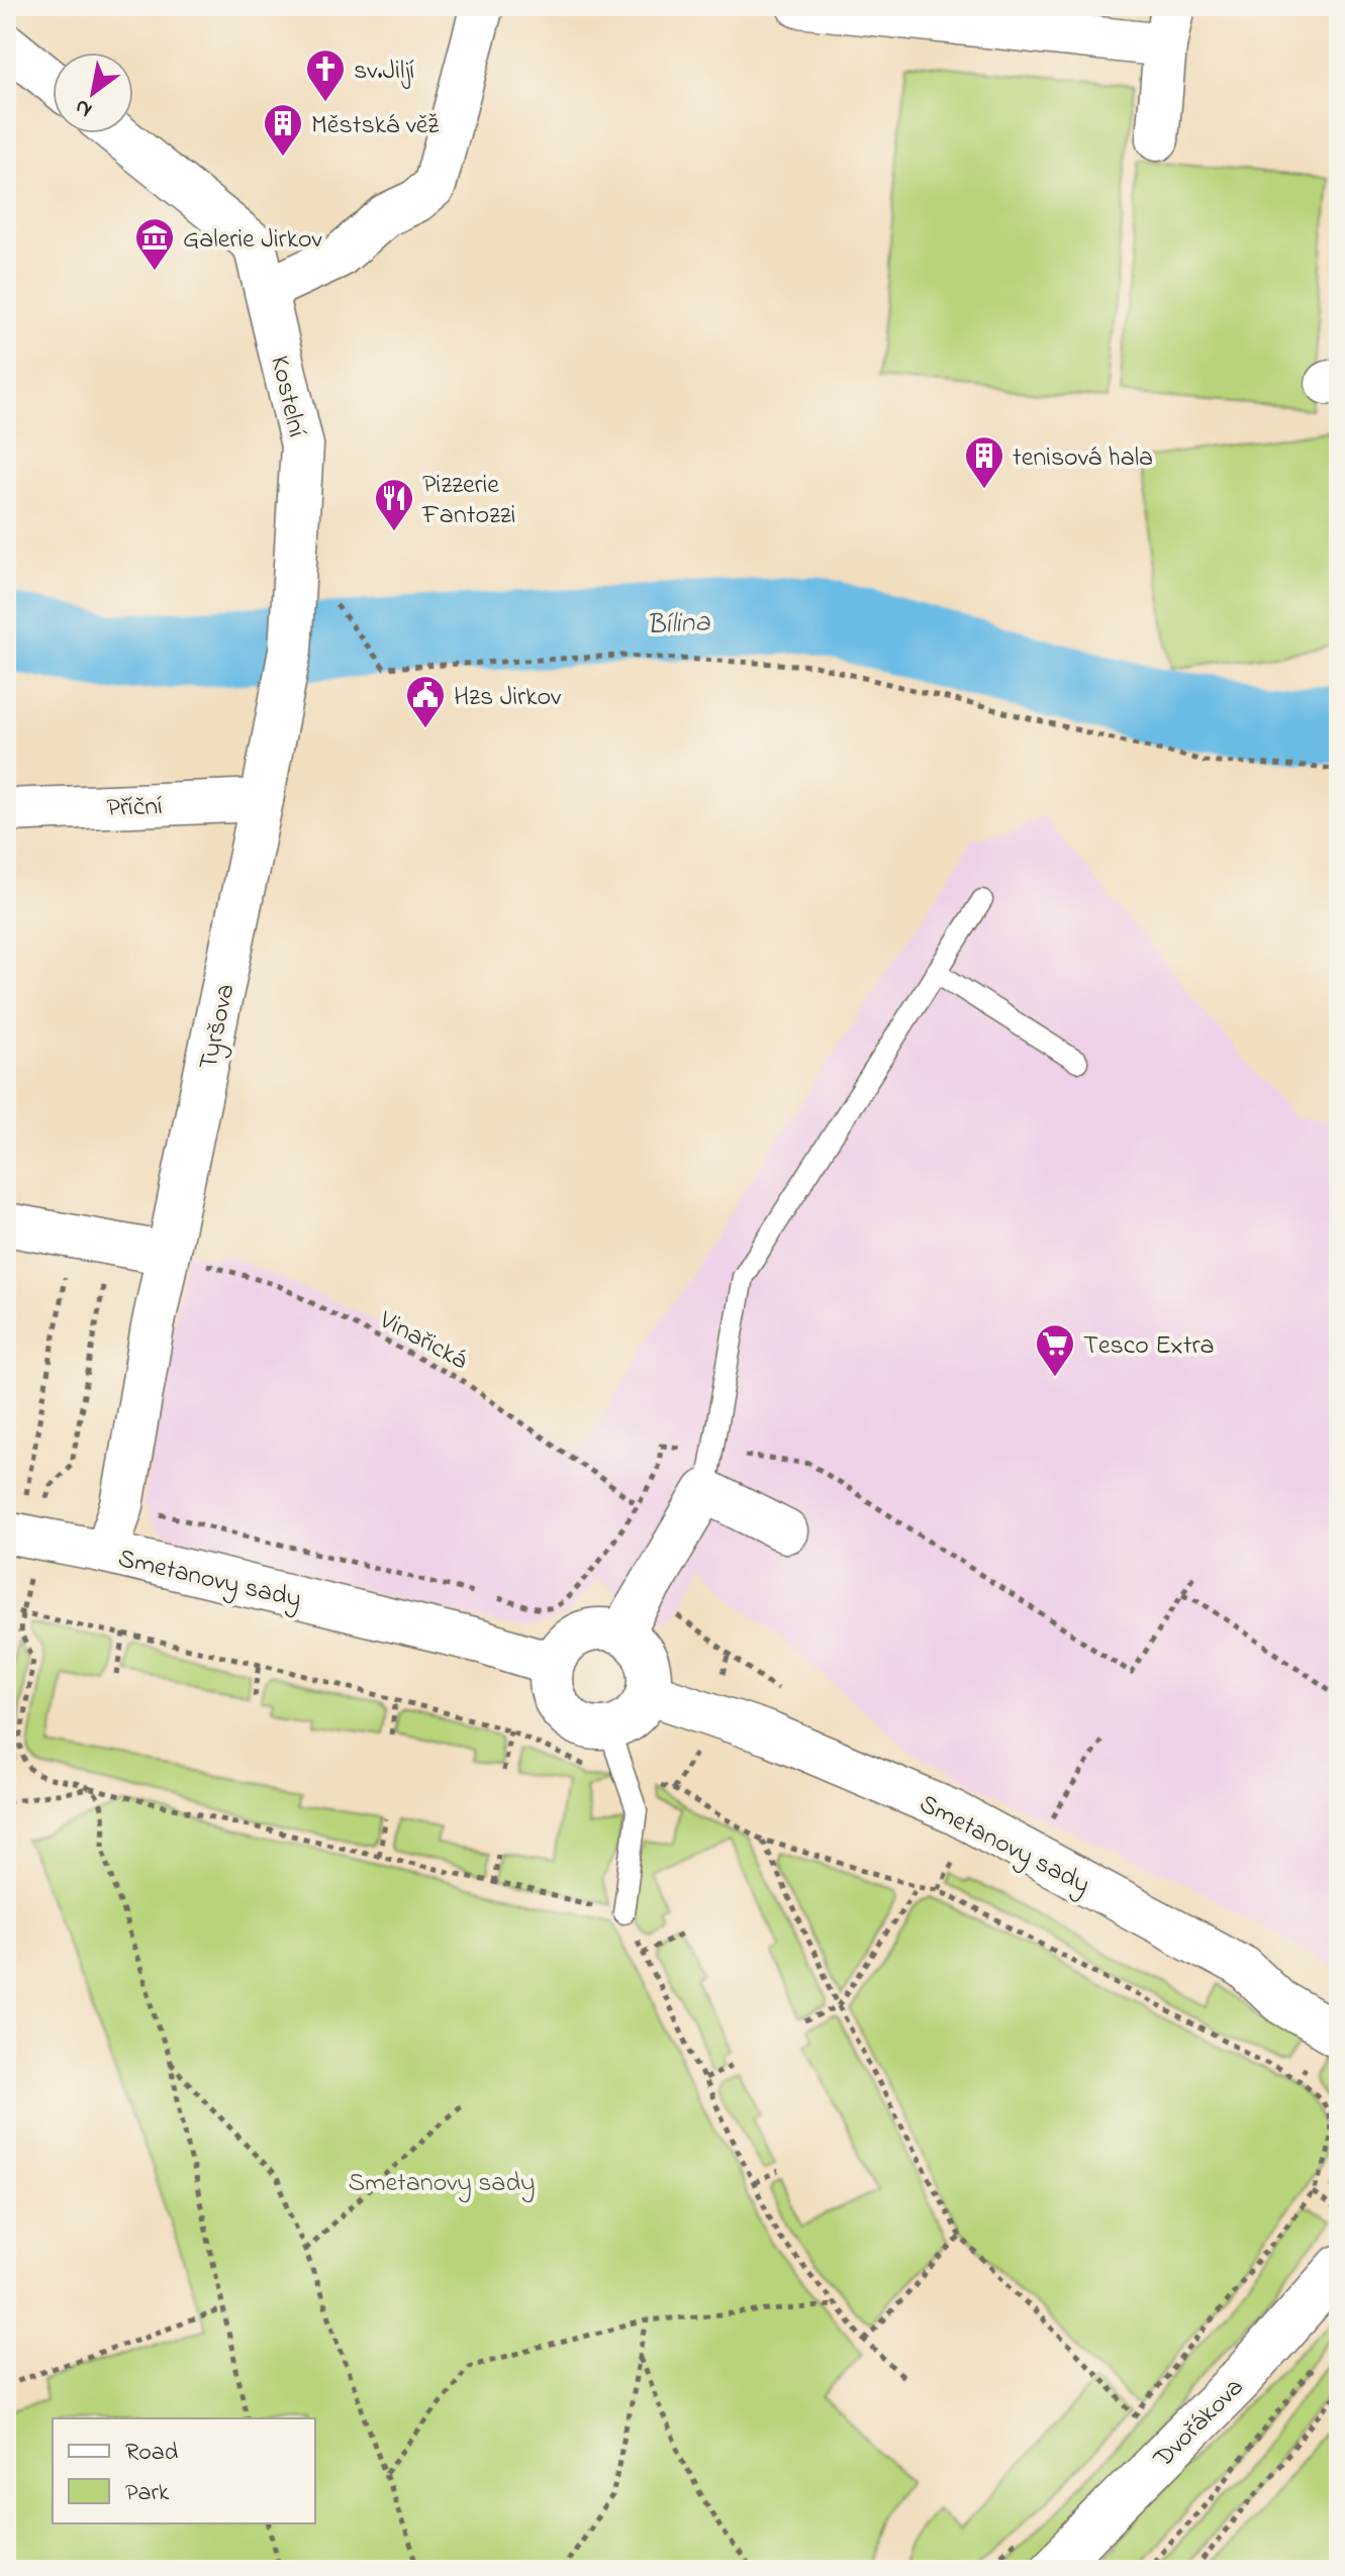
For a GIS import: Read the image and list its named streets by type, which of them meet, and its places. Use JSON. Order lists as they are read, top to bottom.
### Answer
{
  "streets": {
    "street": [
      "Kostelní",
      "Příční",
      "Tyršova",
      "Smetanovy sady",
      "Dvořákova"
    ],
    "path": ["Vinařická"]
  },
  "crossings": [
    ["Kostelní", "Příční"],
    ["Kostelní", "Tyršova"],
    ["Příční", "Tyršova"],
    ["Tyršova", "Vinařická"]
  ],
  "water": ["Bílina"],
  "parks": ["Smetanovy sady"],
  "places": {
    "church": ["sv.Jiljí"],
    "building": ["Městská věž", "tenisová hala"],
    "museum": ["Galerie Jirkov"],
    "restaurant": ["Pizzerie Fantozzi"],
    "public building": ["Hzs Jirkov"],
    "supermarket": ["Tesco Extra"]
  },
  "legend": ["Road", "Park"],
  "north": "bottom left"
}
